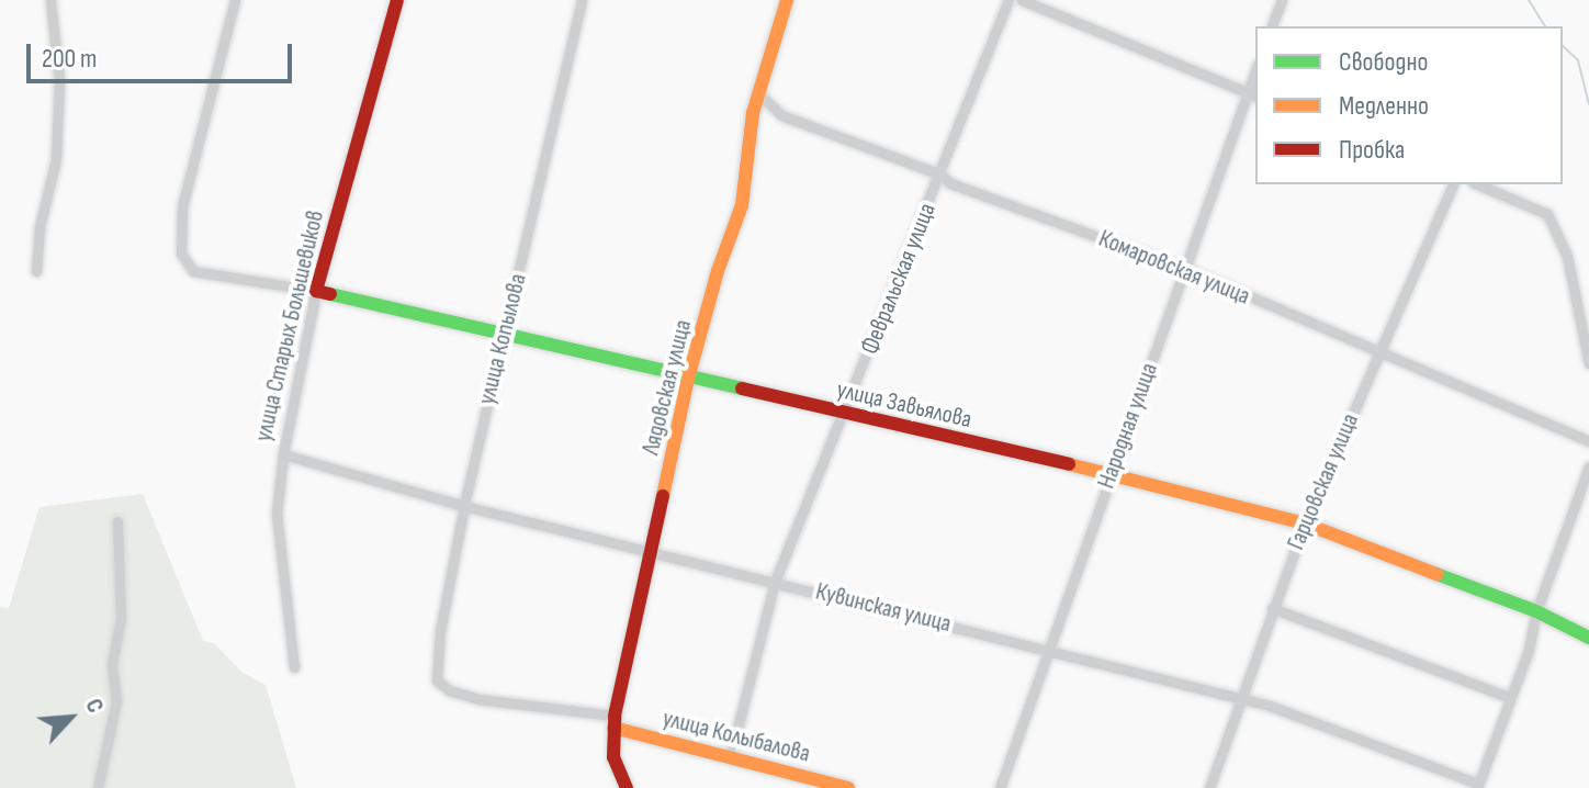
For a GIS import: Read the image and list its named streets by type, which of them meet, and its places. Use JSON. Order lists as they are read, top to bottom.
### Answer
{
  "streets": {
    "street": [
      "Комаровская улица",
      "Февральская улица",
      "улица Старых Большевиков",
      "улица Копылова",
      "Лядовская улица",
      "улица Завьялова",
      "Народная улица",
      "Гарцовская улица",
      "Кувинская улица",
      "улица Колыбалова"
    ]
  },
  "crossings": [
    ["Комаровская улица", "Февральская улица"],
    ["Комаровская улица", "Лядовская улица"],
    ["Комаровская улица", "Народная улица"],
    ["Комаровская улица", "Гарцовская улица"],
    ["Февральская улица", "улица Завьялова"],
    ["Февральская улица", "Кувинская улица"],
    ["Февральская улица", "улица Колыбалова"],
    ["улица Старых Большевиков", "улица Завьялова"],
    ["улица Старых Большевиков", "Кувинская улица"],
    ["улица Копылова", "улица Завьялова"],
    ["улица Копылова", "Кувинская улица"],
    ["улица Копылова", "улица Колыбалова"],
    ["Лядовская улица", "улица Завьялова"],
    ["Лядовская улица", "Кувинская улица"],
    ["Лядовская улица", "улица Колыбалова"],
    ["улица Завьялова", "Народная улица"],
    ["улица Завьялова", "Гарцовская улица"],
    ["Народная улица", "Кувинская улица"],
    ["Гарцовская улица", "Кувинская улица"]
  ],
  "legend": ["Свободно", "Медленно", "Пробка"],
  "scale_bar": "200 m",
  "north": "top right"
}
